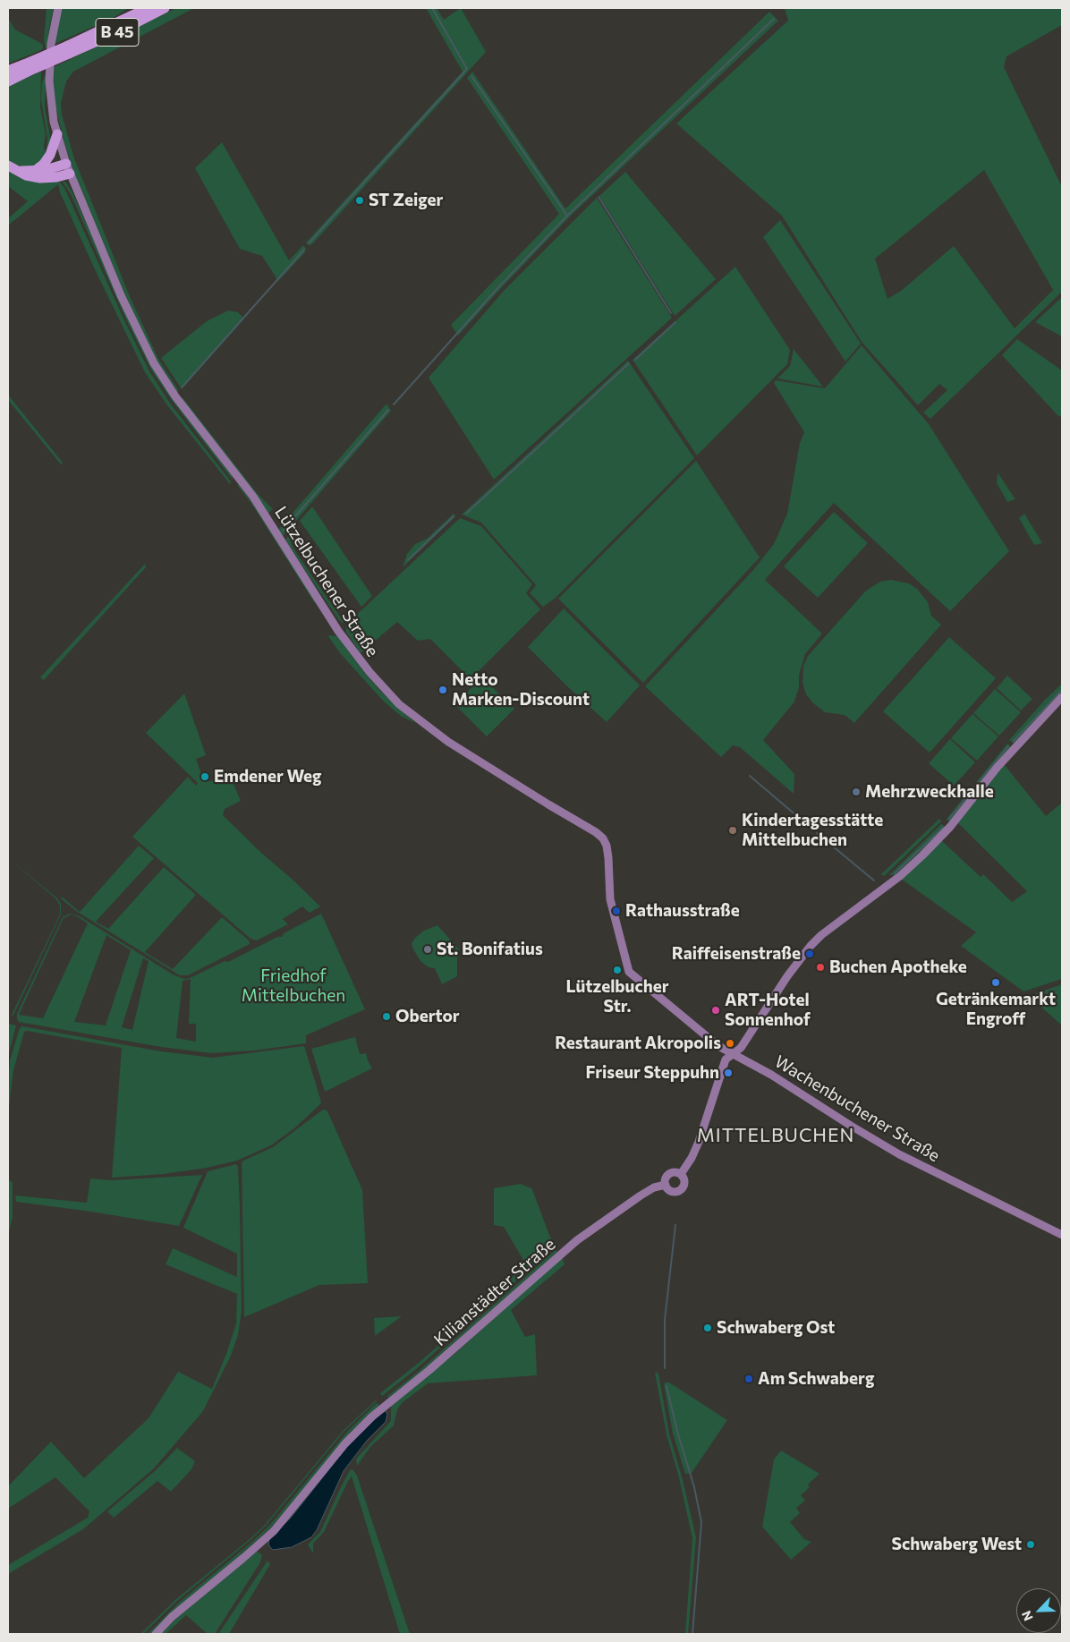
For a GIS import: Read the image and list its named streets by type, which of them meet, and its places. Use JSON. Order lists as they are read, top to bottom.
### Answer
{
  "streets": {
    "highway": ["B 45"],
    "main road": ["Lützelbuchener Straße", "Wachenbuchener Straße", "Kilianstädter Straße"]
  },
  "crossings": [
    ["Lützelbuchener Straße", "Wachenbuchener Straße"]
  ],
  "districts": ["MITTELBUCHEN"],
  "parks": ["Friedhof Mittelbuchen"],
  "places": [
    "ST Zeiger",
    "Netto Marken-Discount",
    "Emdener Weg",
    "Mehrzweckhalle",
    "Kindertagesstätte Mittelbuchen",
    "Rathausstraße",
    "St. Bonifatius",
    "Raiffeisenstraße",
    "Buchen Apotheke",
    "Lützelbucher Str.",
    "Getränkemarkt Engroff",
    "ART-Hotel Sonnenhof",
    "Obertor",
    "Restaurant Akropolis",
    "Friseur Steppuhn",
    "Schwaberg Ost",
    "Am Schwaberg",
    "Schwaberg West"
  ],
  "north": "bottom left"
}
